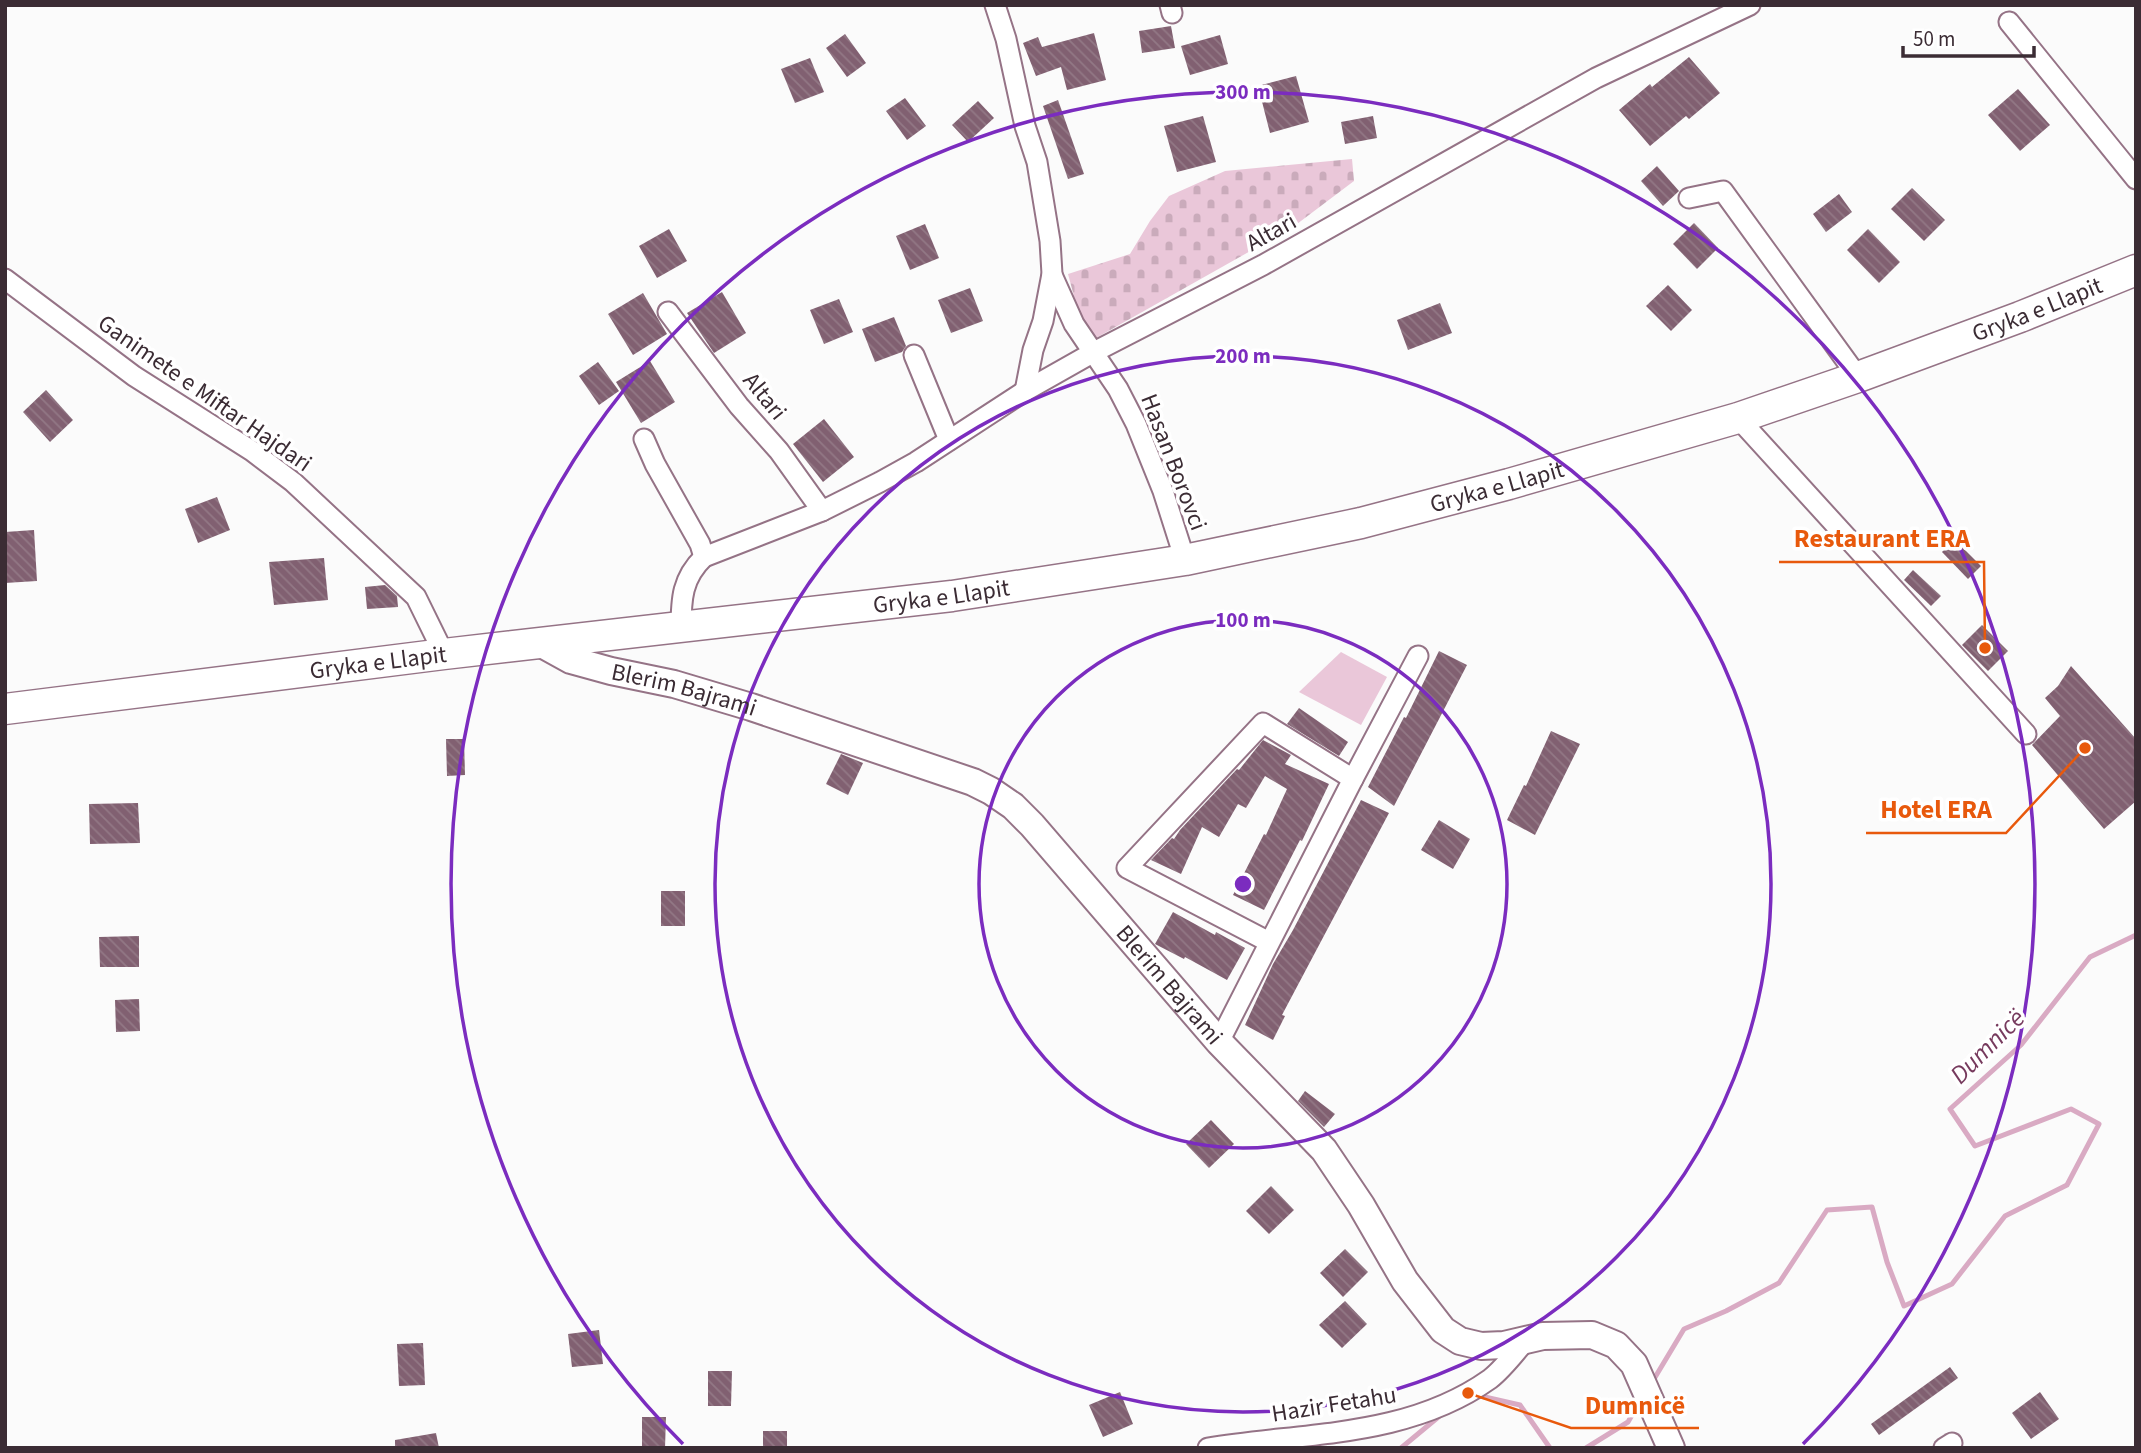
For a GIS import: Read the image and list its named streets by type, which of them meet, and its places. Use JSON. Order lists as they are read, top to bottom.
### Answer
{
  "streets": {
    "main road": ["Gryka e Llapit"],
    "street": [
      "Altari",
      "Ganimete e Miftar Hajdari",
      "Hasan Borovci",
      "Blerim Bajrami",
      "Hazir Fetahu"
    ]
  },
  "crossings": [
    ["Altari", "Hasan Borovci"],
    ["Gryka e Llapit", "Ganimete e Miftar Hajdari"],
    ["Gryka e Llapit", "Hasan Borovci"],
    ["Gryka e Llapit", "Blerim Bajrami"],
    ["Blerim Bajrami", "Hazir Fetahu"]
  ],
  "water": ["Dumnicë"],
  "places": ["Restaurant ERA", "Hotel ERA", "Dumnicë"],
  "scale_bar": "50 m",
  "rings": ["300 m", "200 m", "100 m"]
}
